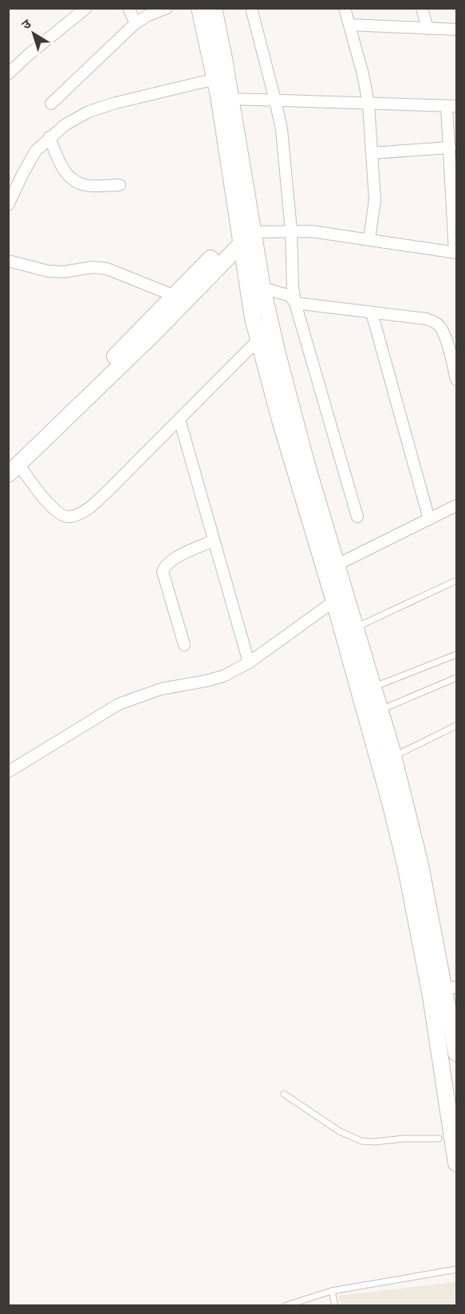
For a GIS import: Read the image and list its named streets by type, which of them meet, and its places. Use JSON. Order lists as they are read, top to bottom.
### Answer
{
  "north": "top left"
}
